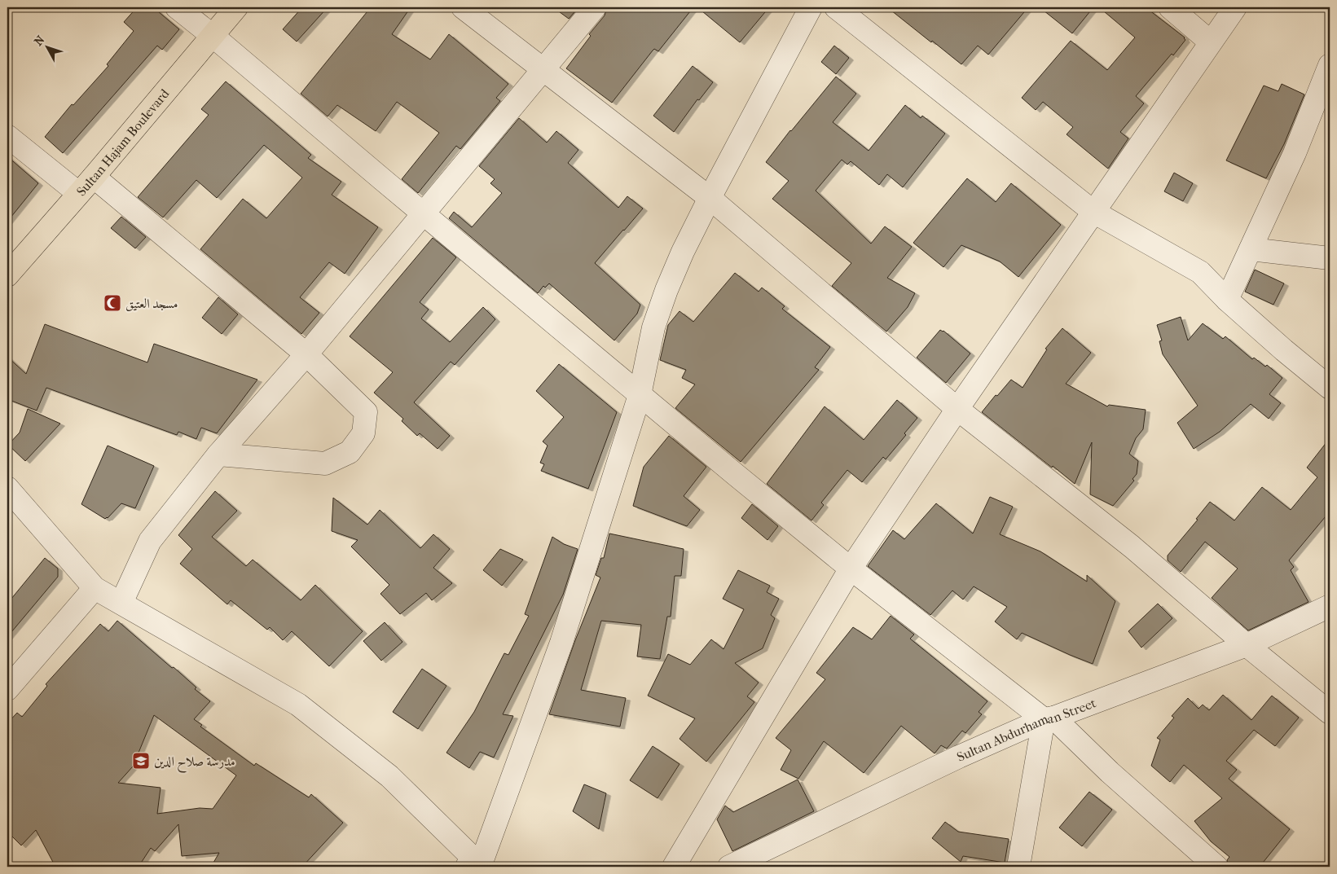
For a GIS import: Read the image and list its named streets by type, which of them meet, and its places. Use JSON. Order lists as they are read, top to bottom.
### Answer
{
  "streets": {
    "highway": ["Sultan Hajam Boulevard"],
    "street": ["Sultan Abdurhaman Street"]
  },
  "places": {
    "mosque": ["مسجد العتيق"],
    "school or university": ["مدرسة صلاح الدين"]
  },
  "north": "top left"
}
